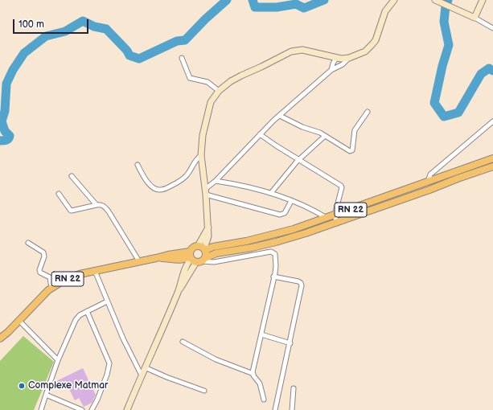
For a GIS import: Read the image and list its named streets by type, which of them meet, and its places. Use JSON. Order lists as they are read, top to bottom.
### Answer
{
  "streets": {
    "main road": ["RN 22"]
  },
  "places": ["Complexe Matmar"],
  "scale_bar": "100 m"
}
